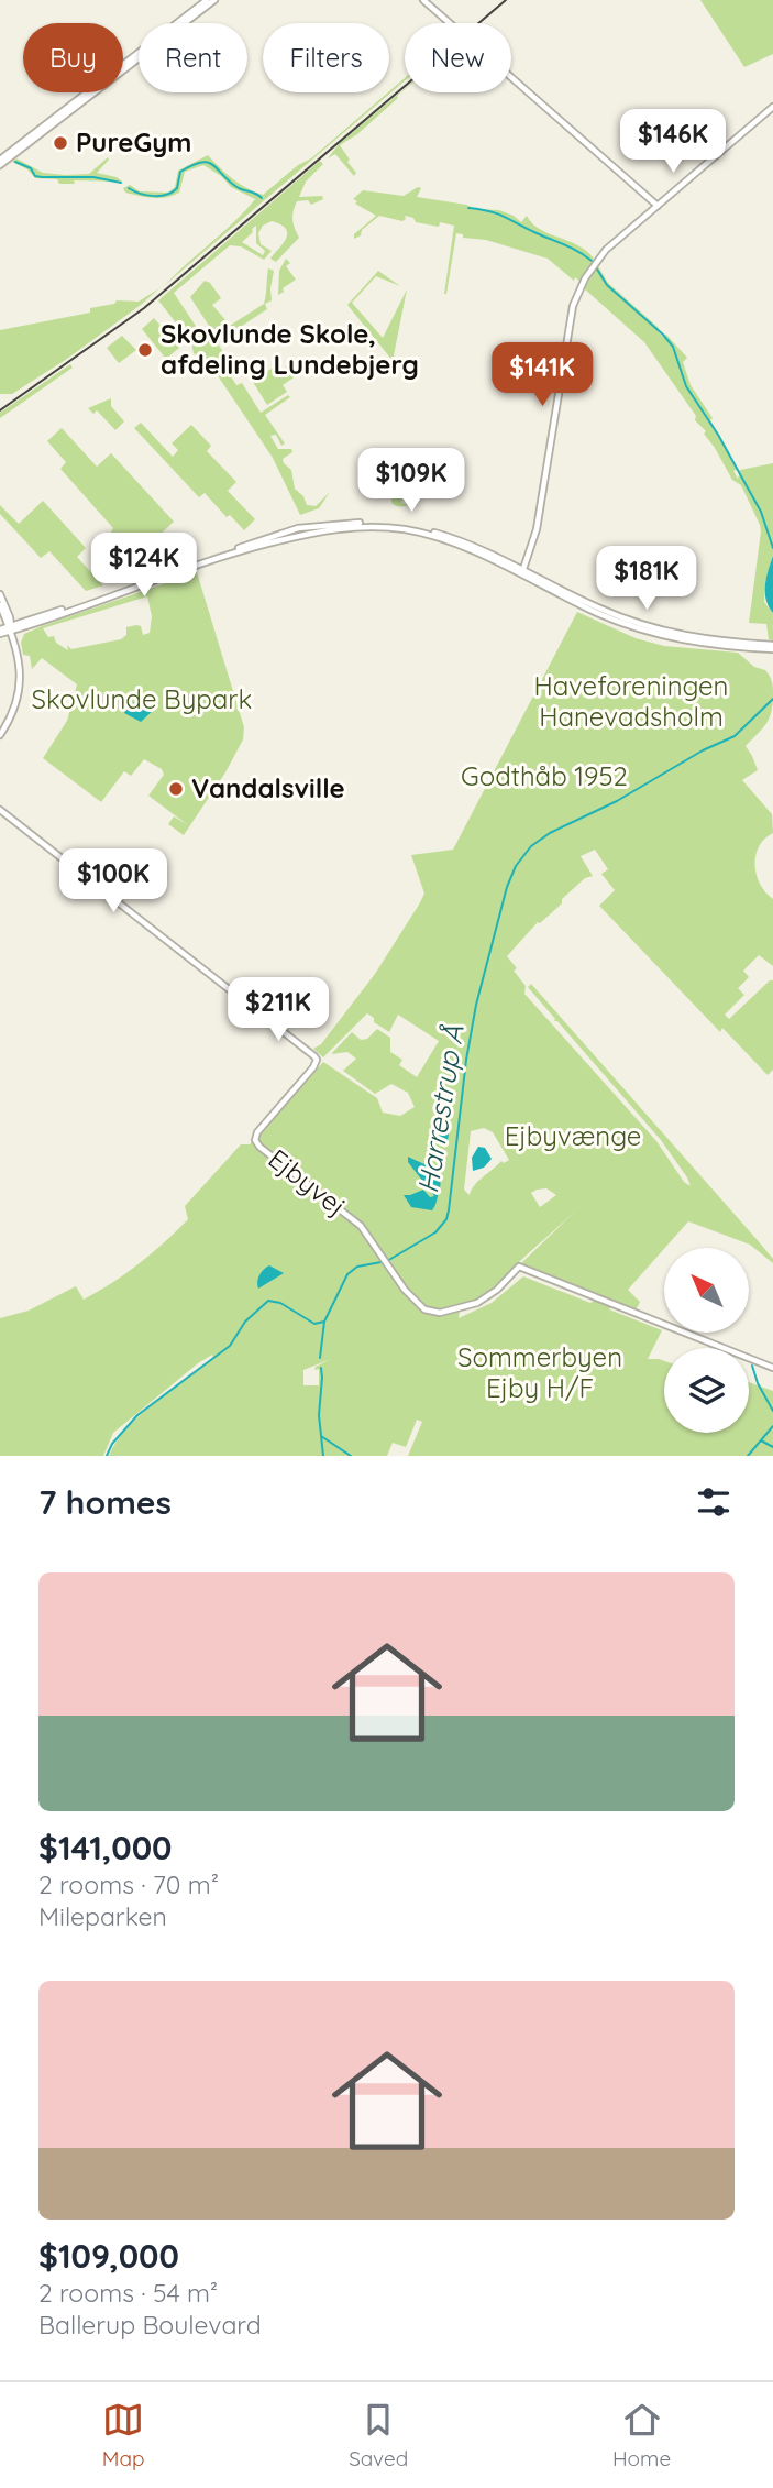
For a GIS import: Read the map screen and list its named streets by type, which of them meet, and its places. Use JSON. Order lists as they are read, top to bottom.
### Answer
{
  "streets": {
    "street": ["Ejbyvej"]
  },
  "water": ["Harrestrup Å"],
  "parks": [
    "Haveforeningen Hanevadsholm",
    "Skovlunde Bypark",
    "Godthåb 1952",
    "Ejbyvænge",
    "Sommerbyen Ejby H/F"
  ],
  "places": ["PureGym", "Skovlunde Skole, afdeling Lundebjerg", "Vandalsville"],
  "north": "top left",
  "page": {
    "chip": [
      "Buy",
      "Rent",
      "Filters",
      "New"
    ],
    "price": [
      "$146K",
      "$141K",
      "$109K",
      "$124K",
      "$181K",
      "$100K",
      "$211K"
    ],
    "heading": "7 homes",
    "list": [
      {
        "name": "$141,000",
        "note": "2 rooms · 70 m² · Mileparken"
      },
      {
        "name": "$109,000",
        "note": "2 rooms · 54 m² · Ballerup Boulevard"
      }
    ],
    "tabs": ["Map", "Saved", "Home"]
  }
}
